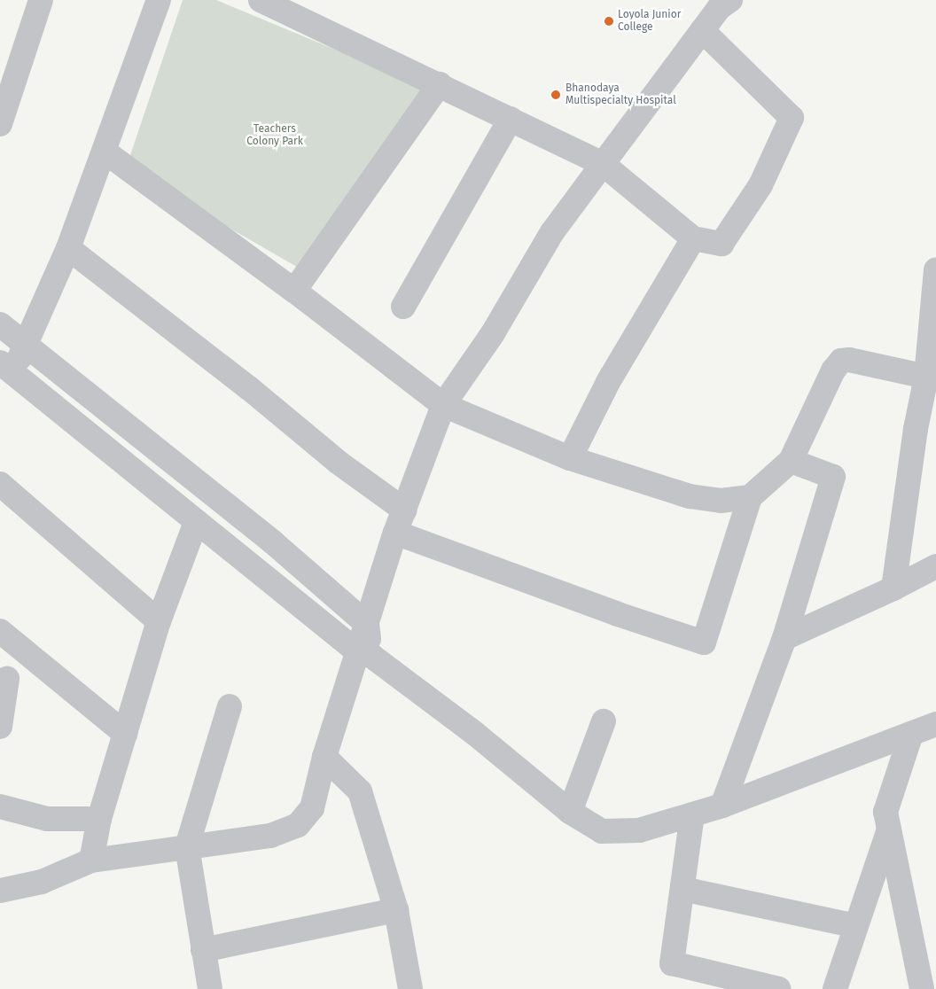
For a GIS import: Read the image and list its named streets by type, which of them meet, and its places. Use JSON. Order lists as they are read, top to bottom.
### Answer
{
  "parks": ["Teachers Colony Park"],
  "places": ["Loyola Junior College", "Bhanodaya Multispecialty Hospital"]
}
